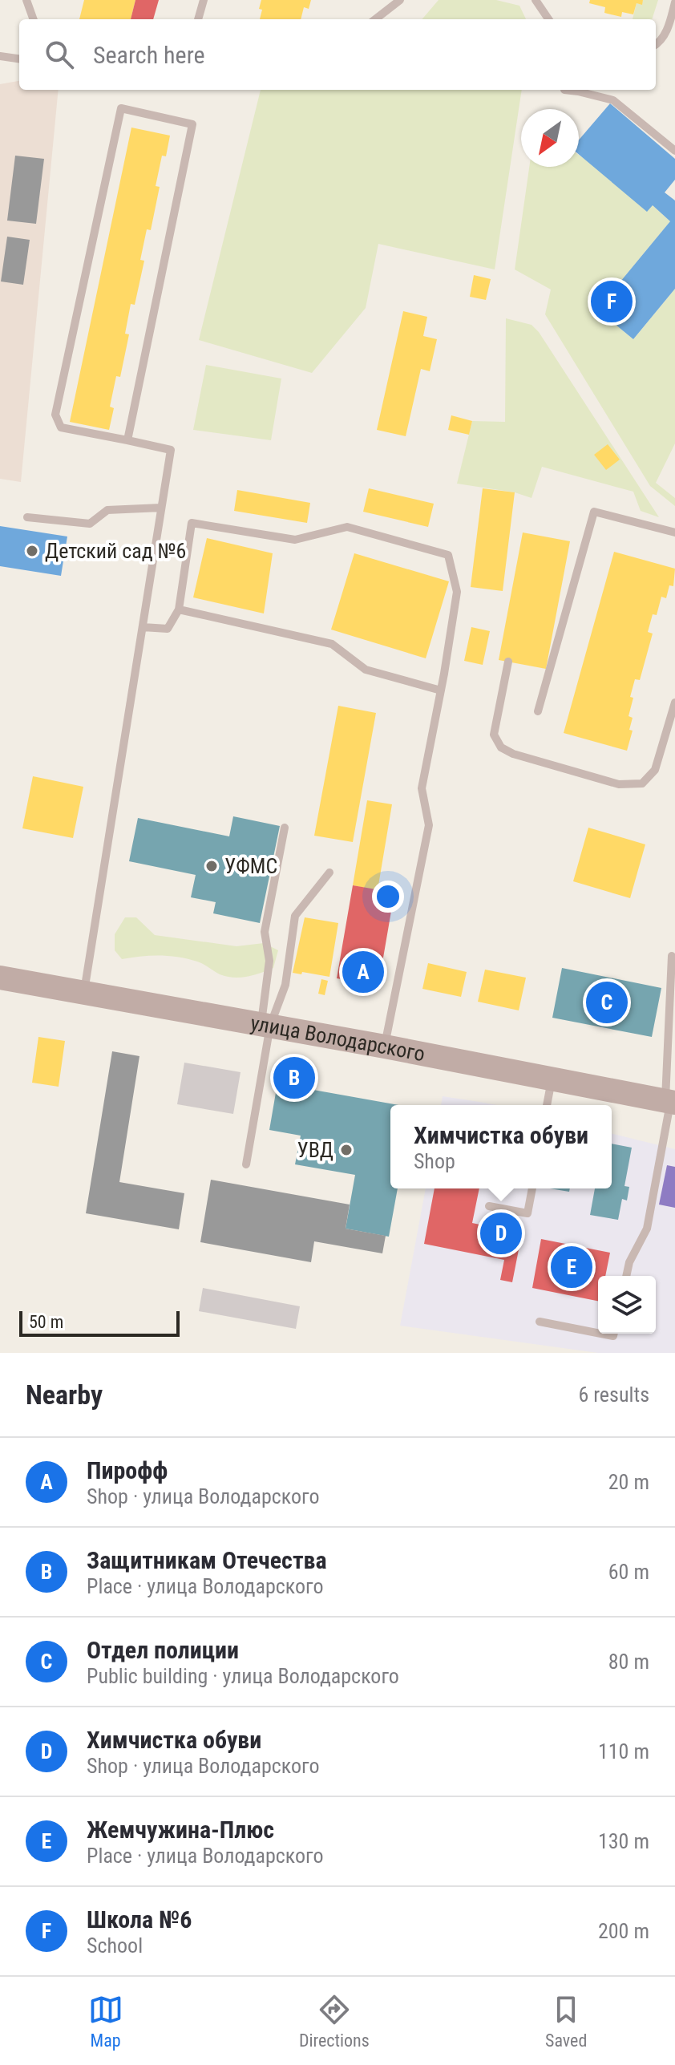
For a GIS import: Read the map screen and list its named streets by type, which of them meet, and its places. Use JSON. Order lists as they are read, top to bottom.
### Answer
{
  "streets": {
    "main road": ["улица Володарского"]
  },
  "places": ["Детский сад №6", "УФМС", "УВД"],
  "scale_bar": "50 m",
  "north": "bottom left",
  "page": {
    "search": "Search here",
    "pins": [
      "F",
      "A",
      "C",
      "B",
      "D",
      "E"
    ],
    "popup": ["Химчистка обуви", "Shop"],
    "scale": "50 m",
    "heading": ["Nearby", "6 results"],
    "list": [
      {
        "mark": "A",
        "name": "Пирофф",
        "note": "Shop · улица Володарского",
        "value": "20 m"
      },
      {
        "mark": "B",
        "name": "Защитникам Отечества",
        "note": "Place · улица Володарского",
        "value": "60 m"
      },
      {
        "mark": "C",
        "name": "Отдел полиции",
        "note": "Public building · улица Володарского",
        "value": "80 m"
      },
      {
        "mark": "D",
        "name": "Химчистка обуви",
        "note": "Shop · улица Володарского",
        "value": "110 m"
      },
      {
        "mark": "E",
        "name": "Жемчужина-Плюс",
        "note": "Place · улица Володарского",
        "value": "130 m"
      },
      {
        "mark": "F",
        "name": "Школа №6",
        "note": "School",
        "value": "200 m"
      }
    ],
    "nav": ["Map", "Directions", "Saved"]
  }
}
